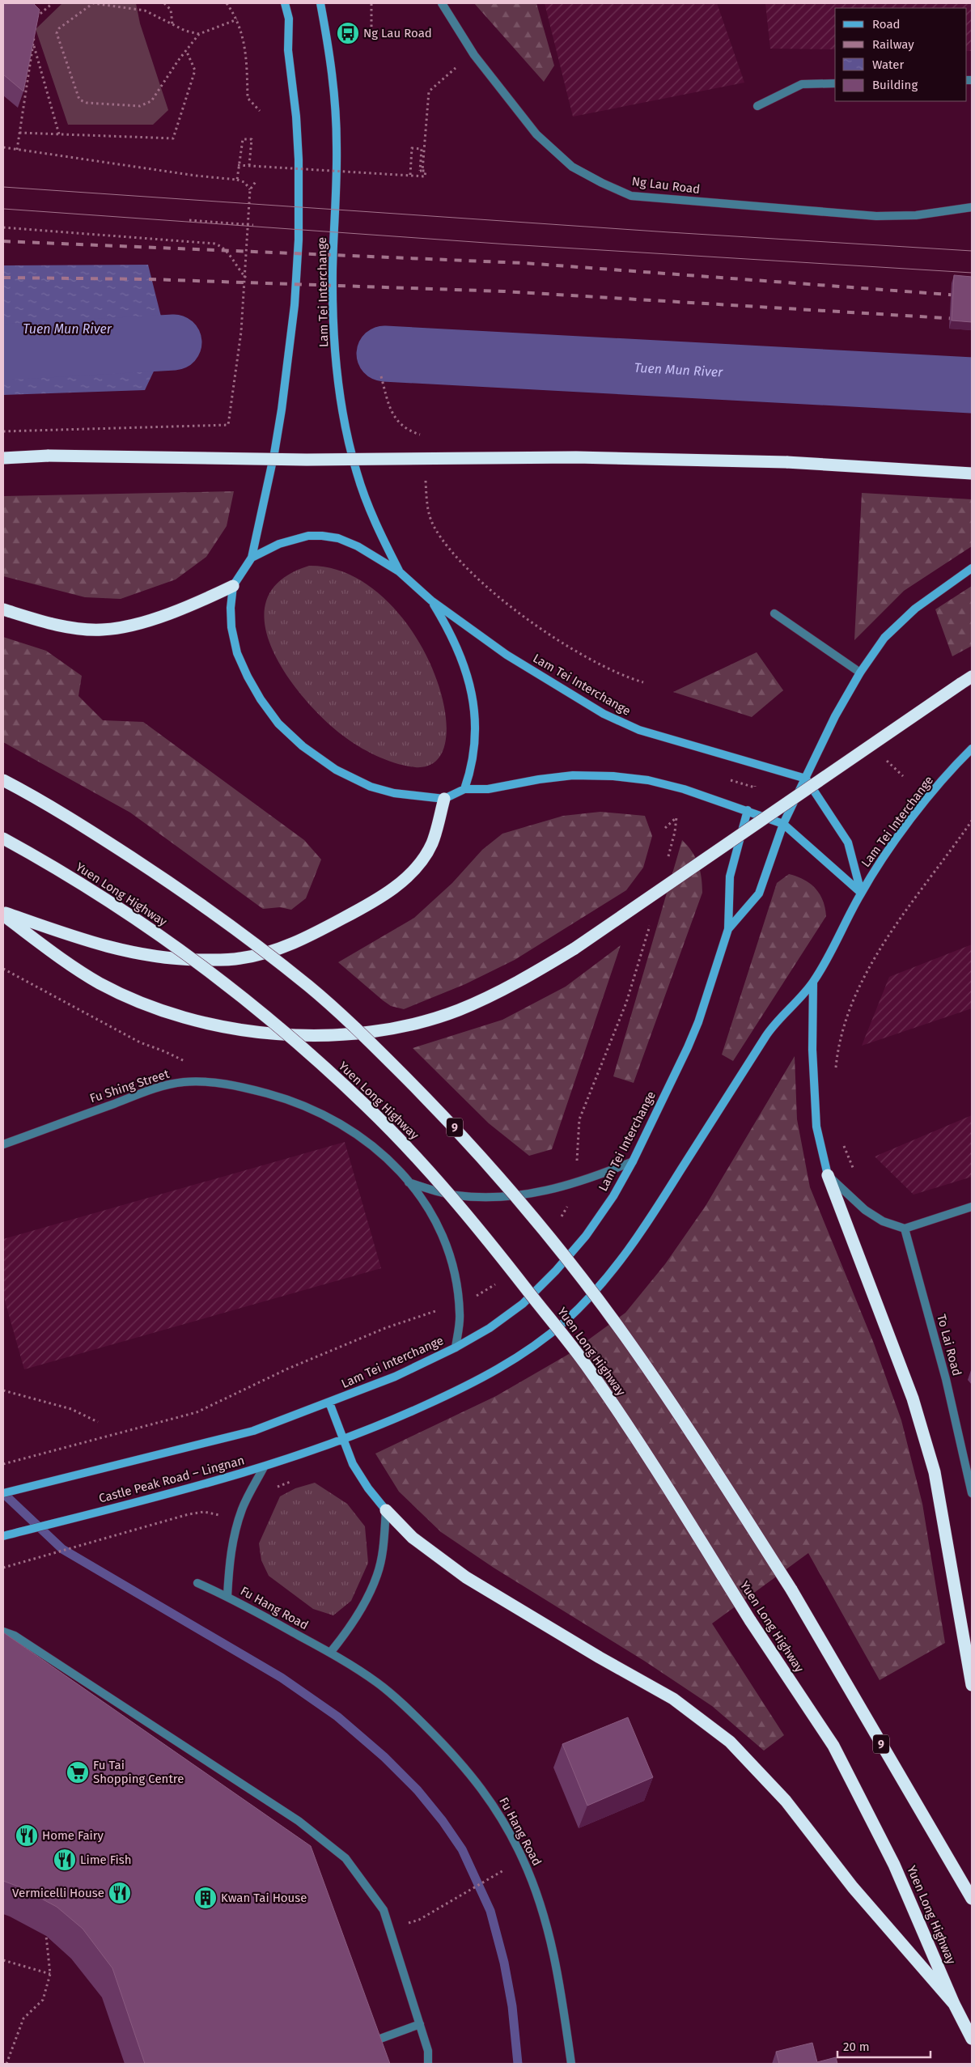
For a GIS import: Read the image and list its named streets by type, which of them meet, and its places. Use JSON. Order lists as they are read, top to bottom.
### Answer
{
  "streets": {
    "highway": ["Yuen Long Highway", "9"],
    "main road": ["Lam Tei Interchange", "Castle Peak Road – Lingnan"],
    "street": [
      "Ng Lau Road",
      "Fu Shing Street",
      "To Lai Road",
      "Fu Hang Road"
    ]
  },
  "crossings": [
    ["Lam Tei Interchange", "Fu Shing Street"],
    ["Lam Tei Interchange", "Castle Peak Road – Lingnan"],
    ["Castle Peak Road – Lingnan", "Fu Hang Road"]
  ],
  "water": ["Tuen Mun River"],
  "places": {
    "bus stop": ["Ng Lau Road"],
    "supermarket": ["Fu Tai Shopping Centre"],
    "restaurant": ["Home Fairy", "Lime Fish", "Vermicelli House"],
    "building": ["Kwan Tai House"]
  },
  "legend": [
    "Road",
    "Railway",
    "Water",
    "Building"
  ],
  "scale_bar": "20 m"
}
